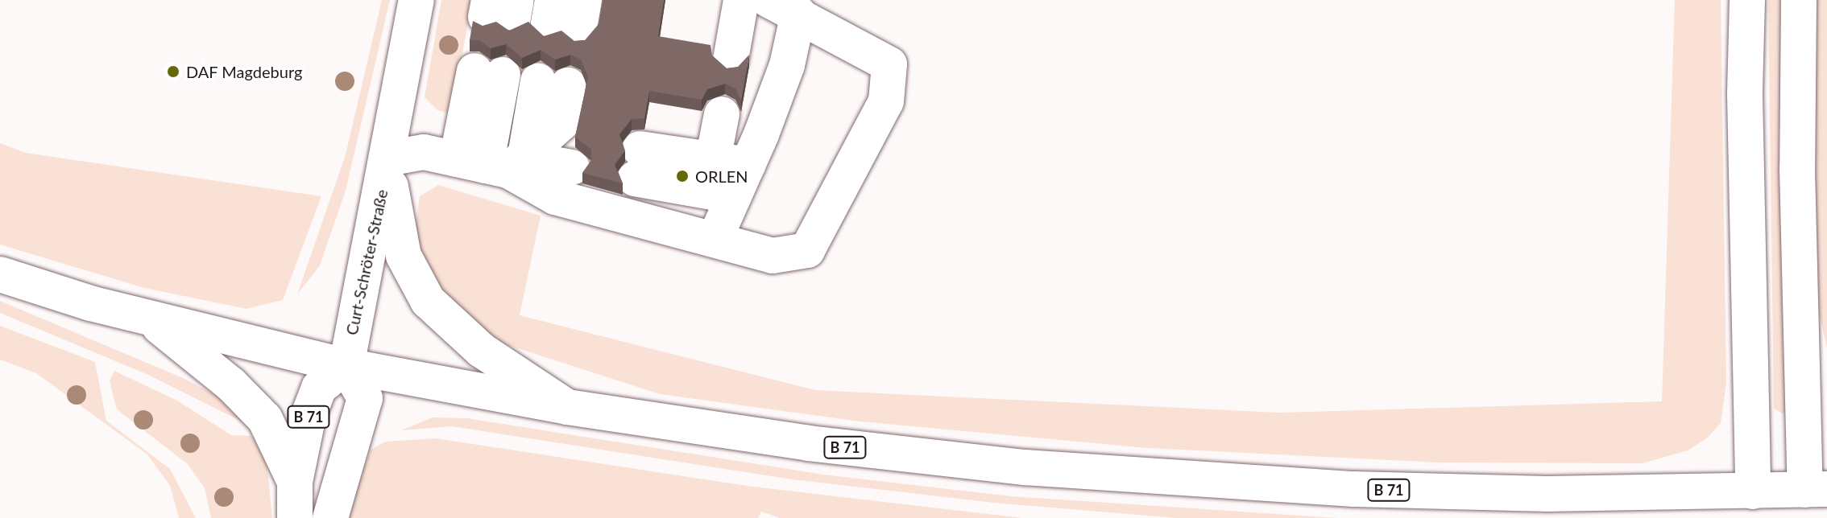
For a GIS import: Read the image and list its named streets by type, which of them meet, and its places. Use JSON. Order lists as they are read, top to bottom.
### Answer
{
  "streets": {
    "main road": ["Curt-Schröter-Straße", "B 71"]
  },
  "crossings": [
    ["Curt-Schröter-Straße", "B 71"]
  ],
  "places": ["DAF Magdeburg", "ORLEN"]
}
